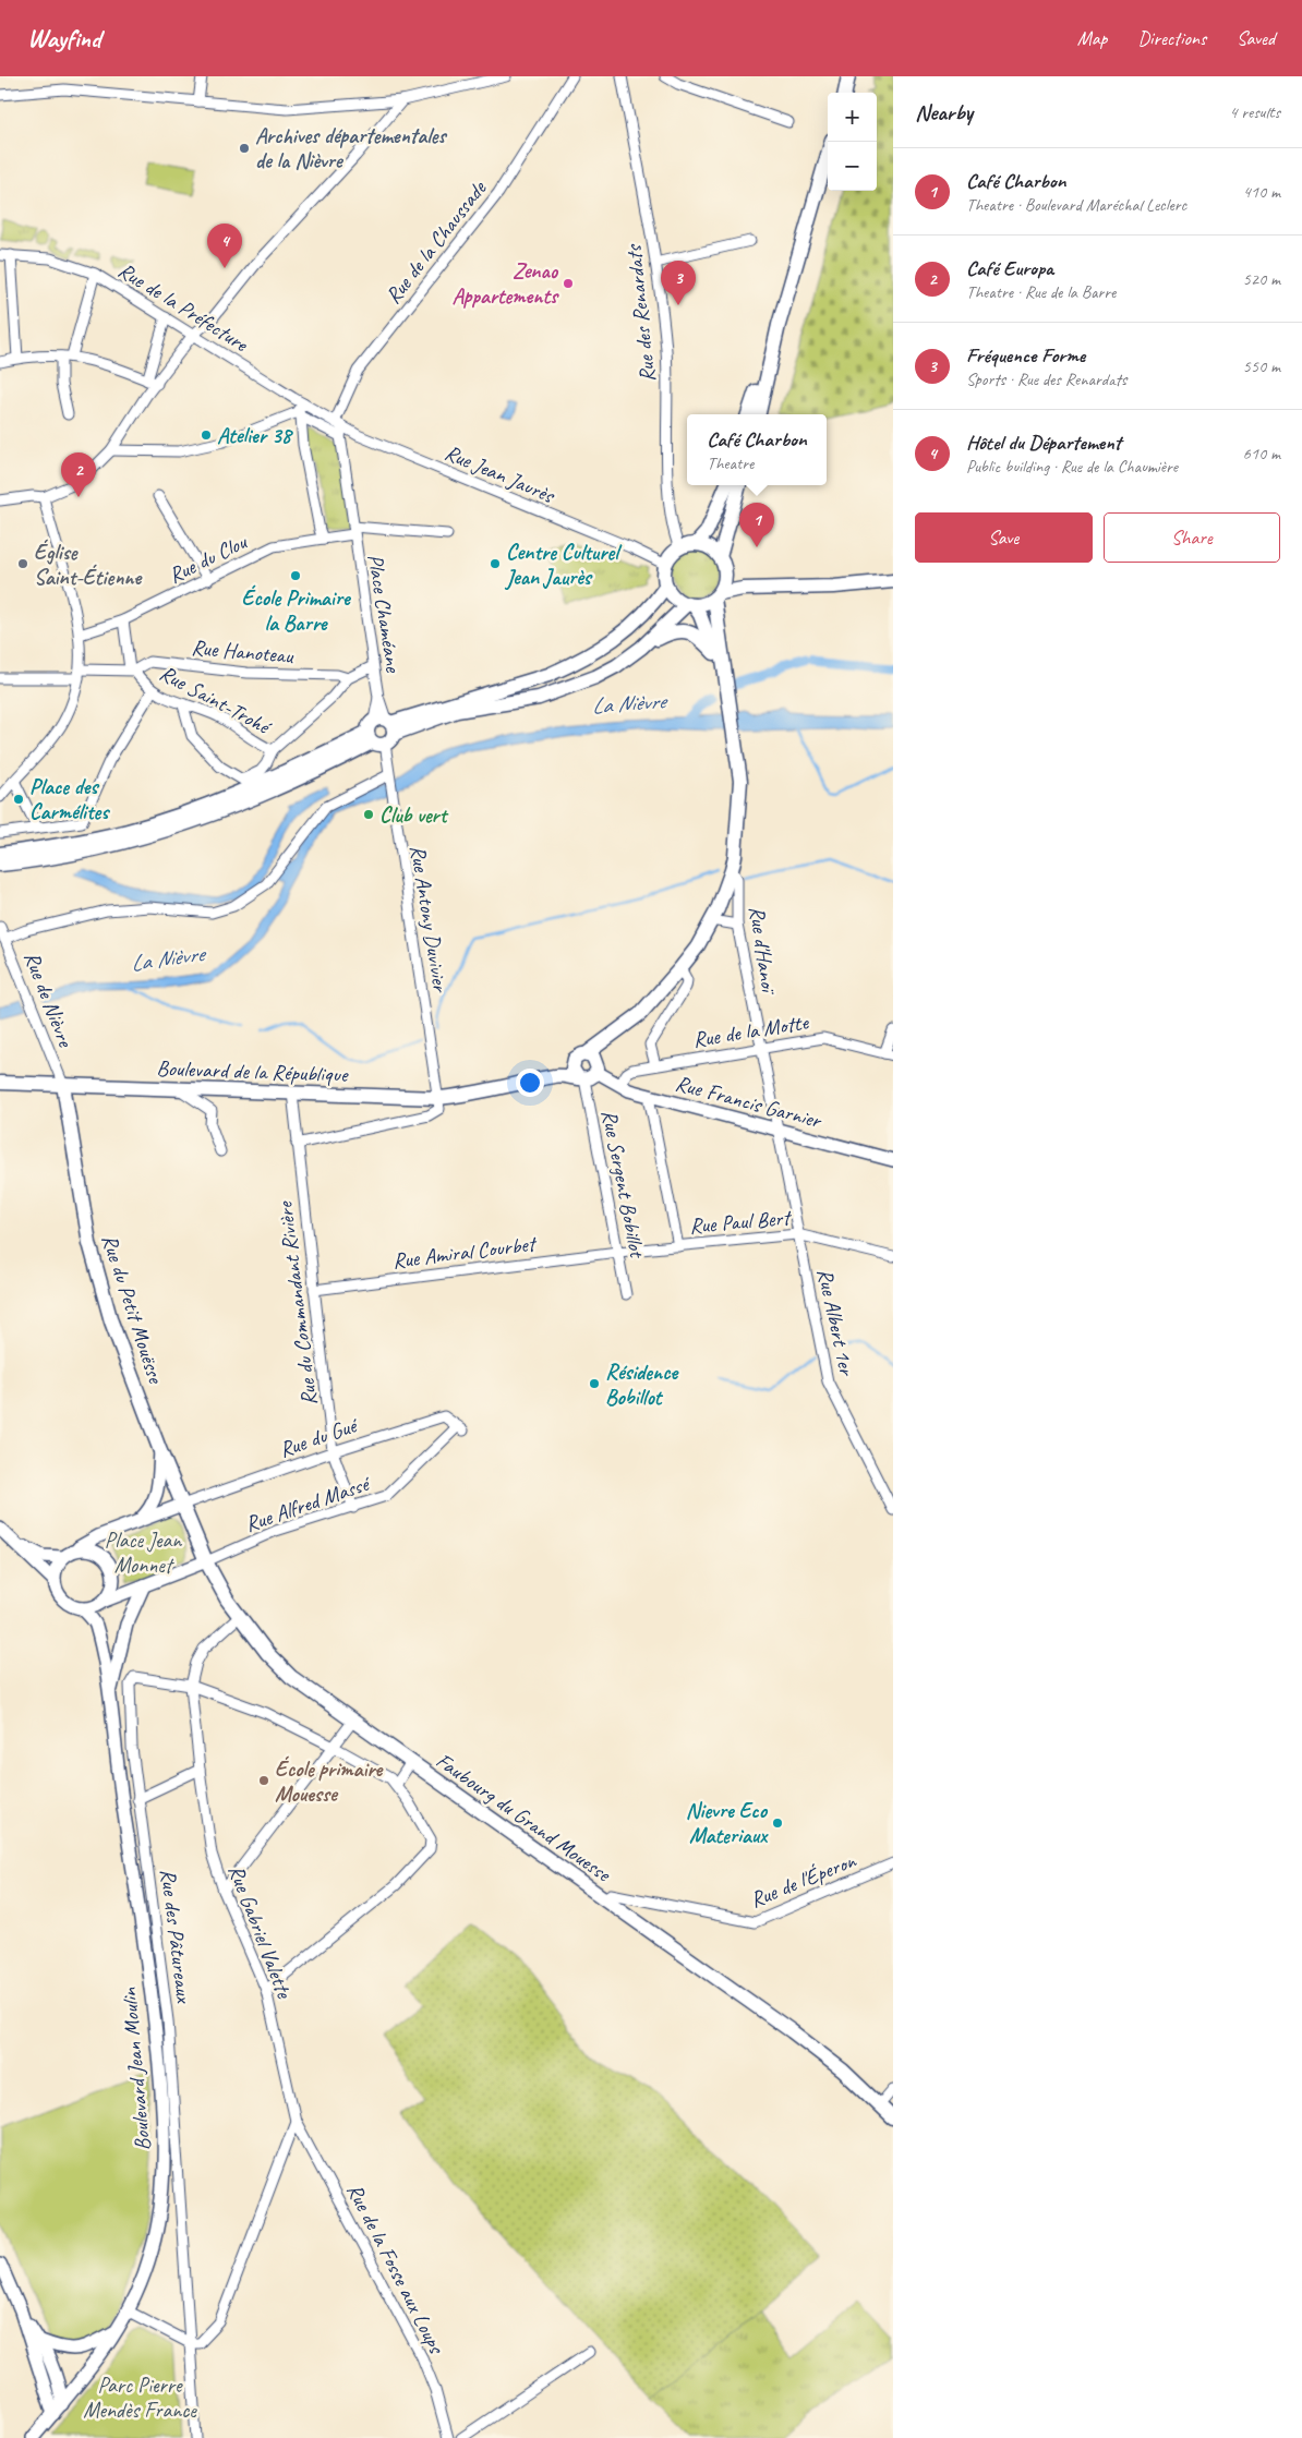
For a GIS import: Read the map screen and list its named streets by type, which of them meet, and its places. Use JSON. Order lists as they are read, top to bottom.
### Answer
{
  "streets": {
    "main road": [
      "Boulevard de la République",
      "Rue Francis Garnier",
      "Rue du Petit Mouësse",
      "Faubourg du Grand Mouesse",
      "Boulevard Jean Moulin"
    ],
    "street": [
      "Rue de la Chaussade",
      "Rue de la Préfecture",
      "Rue des Renardats",
      "Rue Jean Jaurès",
      "Rue du Clou",
      "Place Chaméane",
      "Rue Hanoteau",
      "Rue Saint-Trohé",
      "Rue Antony Duvivier",
      "Rue d'Hanoï",
      "Rue de Nièvre",
      "Rue de la Motte",
      "Rue Sergent Bobillot",
      "Rue Paul Bert",
      "Rue Amiral Courbet",
      "Rue du Commandant Rivière",
      "Rue Albert 1er",
      "Rue du Gué",
      "Rue Alfred Massé",
      "Rue de l'Éperon",
      "Rue Gabriel Valette",
      "Rue des Pâtureaux",
      "Rue de la Fosse aux Loups"
    ]
  },
  "crossings": [
    ["Rue de la Chaussade", "Rue de la Préfecture"],
    ["Rue de la Chaussade", "Rue Jean Jaurès"],
    ["Rue de la Chaussade", "Place Chaméane"],
    ["Rue de la Préfecture", "Rue Jean Jaurès"],
    ["Rue de la Préfecture", "Place Chaméane"],
    ["Rue des Renardats", "Rue Jean Jaurès"],
    ["Rue Jean Jaurès", "Place Chaméane"],
    ["Rue du Clou", "Place Chaméane"],
    ["Place Chaméane", "Rue Antony Duvivier"],
    ["Rue Hanoteau", "Rue Saint-Trohé"],
    ["Rue Antony Duvivier", "Boulevard de la République"],
    ["Rue d'Hanoï", "Rue de la Motte"],
    ["Rue d'Hanoï", "Boulevard de la République"],
    ["Rue d'Hanoï", "Rue Francis Garnier"],
    ["Rue d'Hanoï", "Rue Albert 1er"],
    ["Rue de Nièvre", "Boulevard de la République"],
    ["Rue de Nièvre", "Rue du Petit Mouësse"],
    ["Rue de la Motte", "Rue Francis Garnier"],
    ["Boulevard de la République", "Rue Francis Garnier"],
    ["Boulevard de la République", "Rue Sergent Bobillot"],
    ["Boulevard de la République", "Rue du Commandant Rivière"],
    ["Boulevard de la République", "Rue du Petit Mouësse"],
    ["Rue Francis Garnier", "Rue Sergent Bobillot"],
    ["Rue Francis Garnier", "Rue Albert 1er"],
    ["Rue Sergent Bobillot", "Rue Paul Bert"],
    ["Rue Sergent Bobillot", "Rue Amiral Courbet"],
    ["Rue Paul Bert", "Rue Amiral Courbet"],
    ["Rue Paul Bert", "Rue Albert 1er"],
    ["Rue Amiral Courbet", "Rue du Commandant Rivière"],
    ["Rue du Commandant Rivière", "Rue du Gué"],
    ["Rue du Commandant Rivière", "Rue Alfred Massé"],
    ["Rue du Petit Mouësse", "Rue du Gué"],
    ["Rue du Petit Mouësse", "Faubourg du Grand Mouesse"],
    ["Rue du Gué", "Rue Alfred Massé"],
    ["Rue du Gué", "Faubourg du Grand Mouesse"],
    ["Rue Alfred Massé", "Faubourg du Grand Mouesse"],
    ["Faubourg du Grand Mouesse", "Rue de l'Éperon"],
    ["Faubourg du Grand Mouesse", "Rue Gabriel Valette"],
    ["Rue Gabriel Valette", "Rue des Pâtureaux"],
    ["Rue Gabriel Valette", "Rue de la Fosse aux Loups"]
  ],
  "water": ["La Nièvre"],
  "parks": ["Place Jean Monnet", "Parc Pierre Mendès France"],
  "places": [
    "Archives départementales de la Nièvre",
    "Zenao Appartements",
    "Atelier 38",
    "Église Saint-Étienne",
    "Centre Culturel Jean Jaurès",
    "École Primaire la Barre",
    "Place des Carmélites",
    "Club vert",
    "Résidence Bobillot",
    "École primaire Mouesse",
    "Nievre Eco Materiaux"
  ],
  "page": {
    "header": "Wayfind",
    "nav": ["Map", "Directions", "Saved"],
    "heading": ["Nearby", "4 results"],
    "map_buttons": ["+", "−"],
    "list": [
      {
        "mark": "1",
        "name": "Café Charbon",
        "note": "Theatre · Boulevard Maréchal Leclerc",
        "value": "410 m"
      },
      {
        "mark": "2",
        "name": "Café Europa",
        "note": "Theatre · Rue de la Barre",
        "value": "520 m"
      },
      {
        "mark": "3",
        "name": "Fréquence Forme",
        "note": "Sports · Rue des Renardats",
        "value": "550 m"
      },
      {
        "mark": "4",
        "name": "Hôtel du Département",
        "note": "Public building · Rue de la Chaumière",
        "value": "610 m"
      }
    ],
    "pins": [
      "4",
      "3",
      "2",
      "1"
    ],
    "popup": ["Café Charbon", "Theatre"],
    "buttons": ["Save", "Share"]
  }
}
